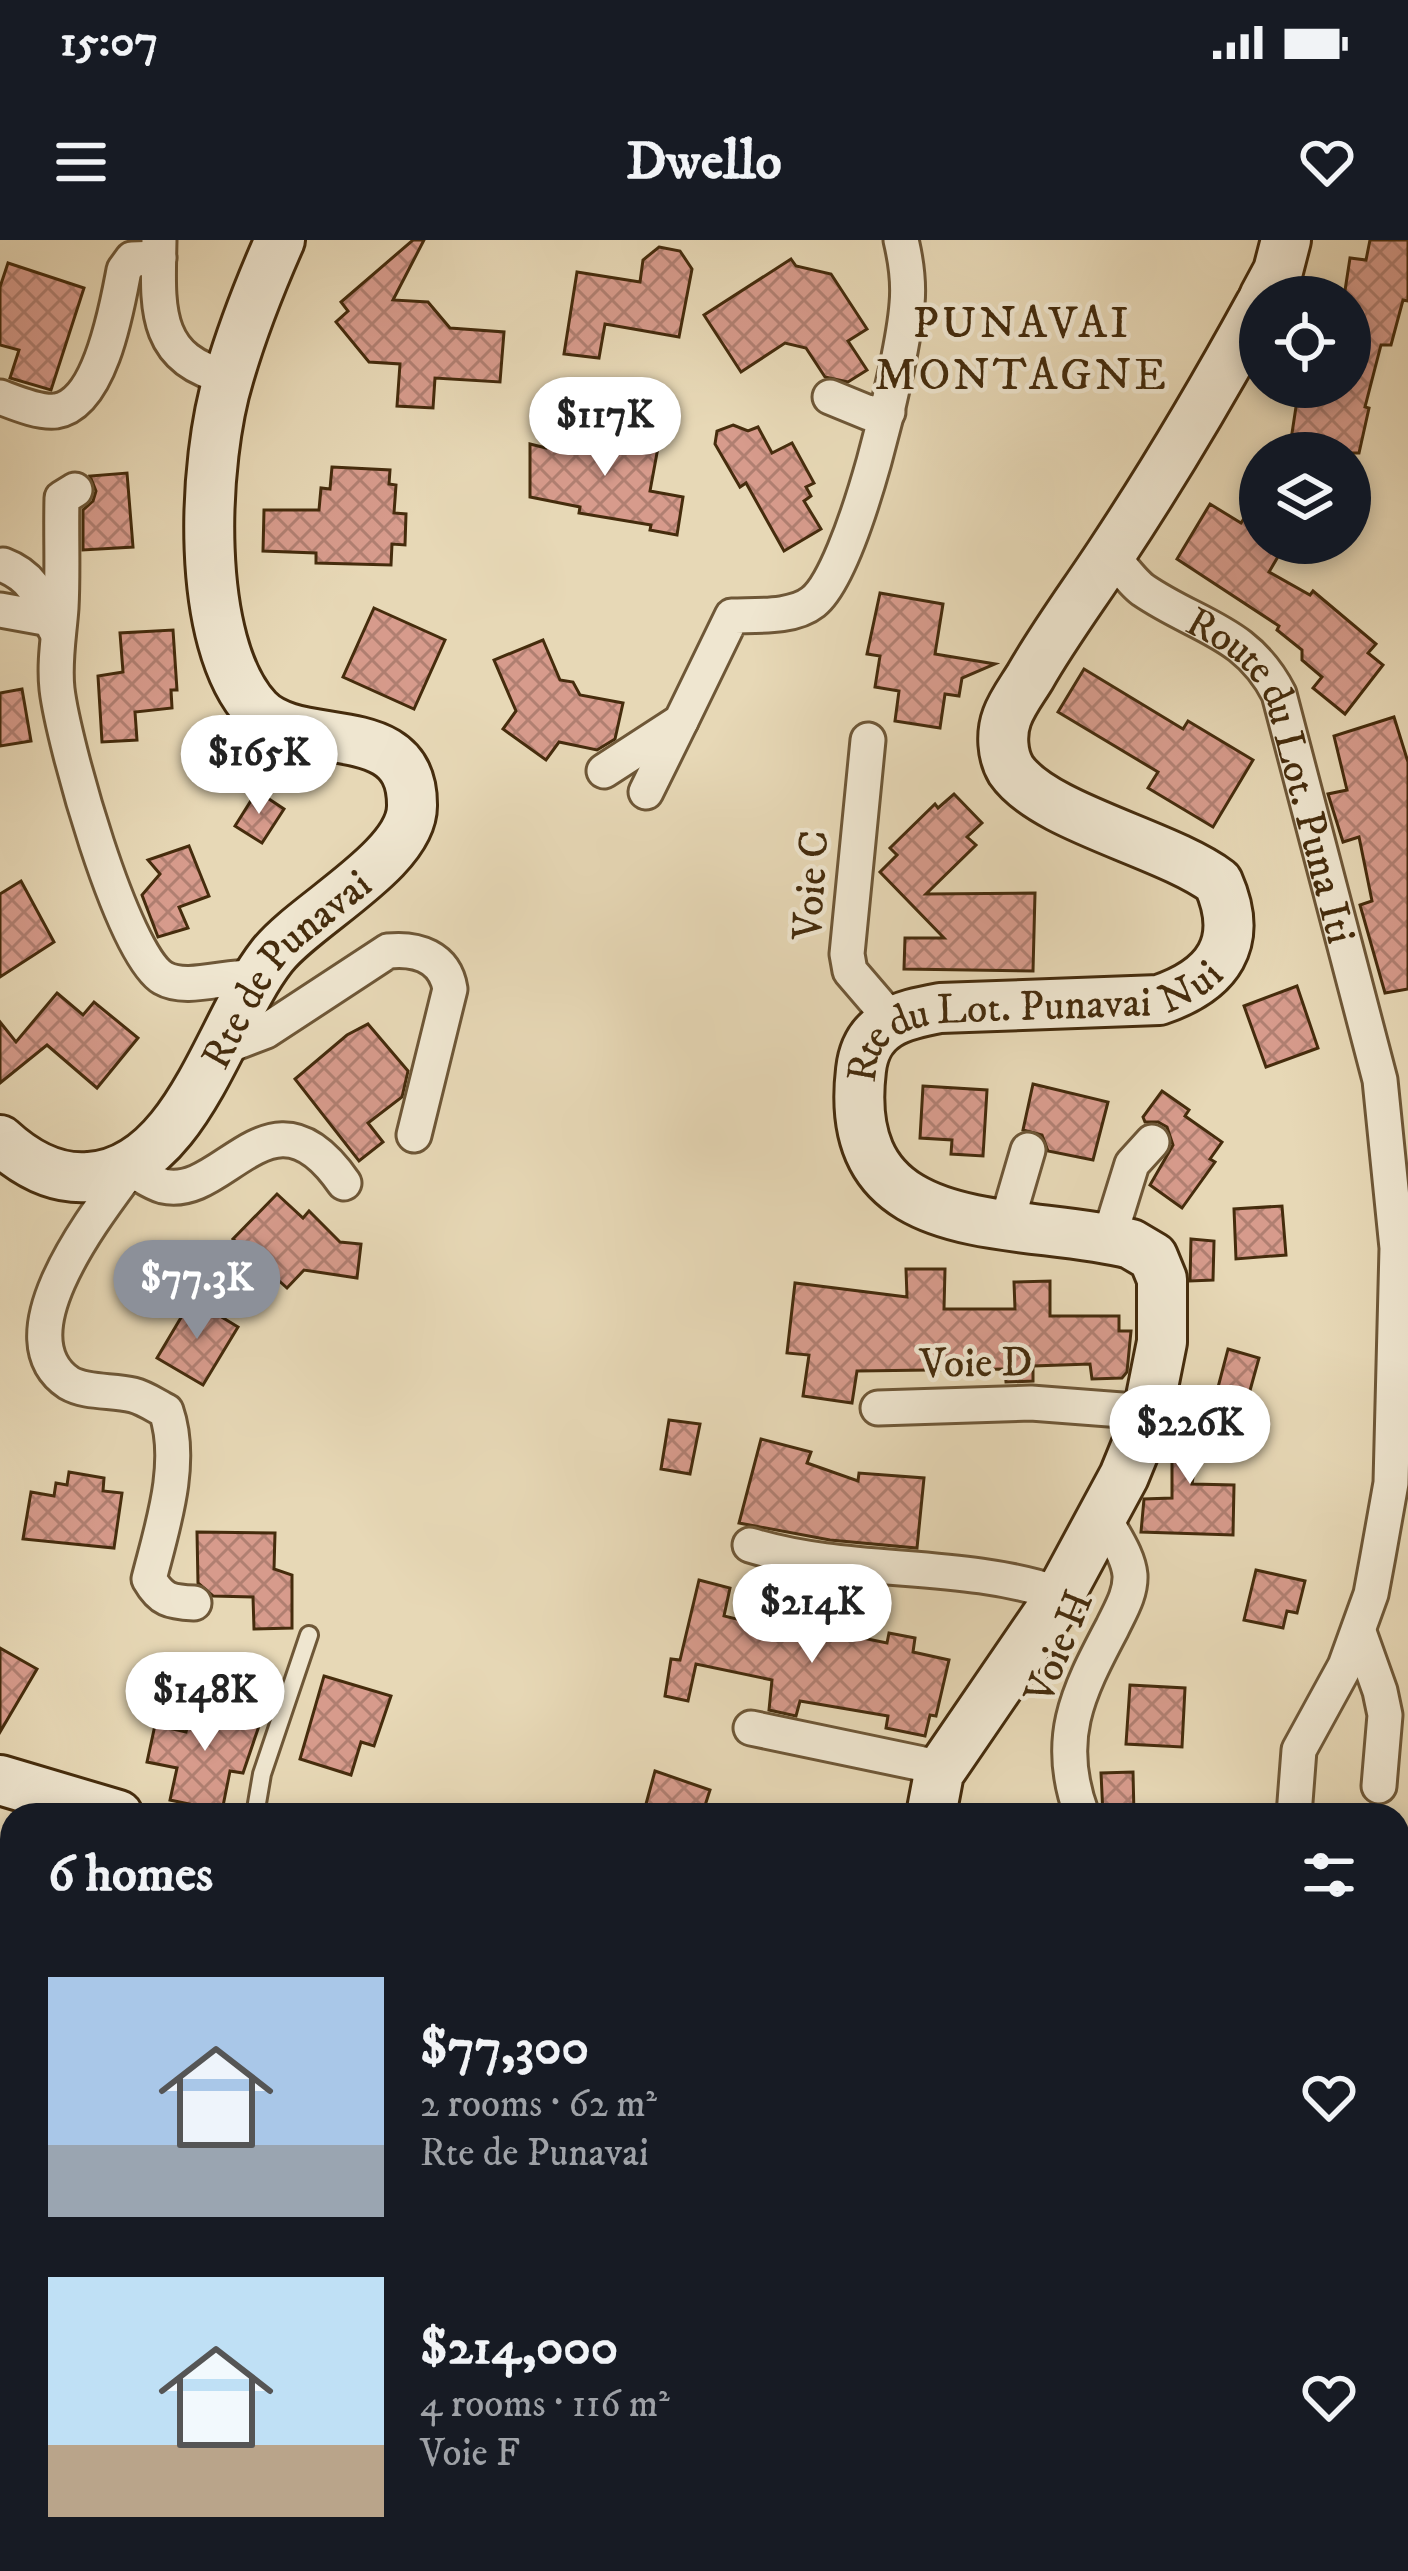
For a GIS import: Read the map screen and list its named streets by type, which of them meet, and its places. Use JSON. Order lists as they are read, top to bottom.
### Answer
{
  "streets": {
    "main road": ["Rte de Punavai", "Rte du Lot. Punavai Nui"],
    "street": [
      "Route du Lot. Puna Iti",
      "Voie C",
      "Voie D",
      "Voie H"
    ]
  },
  "crossings": [
    ["Route du Lot. Puna Iti", "Rte du Lot. Punavai Nui"],
    ["Voie C", "Rte du Lot. Punavai Nui"],
    ["Rte du Lot. Punavai Nui", "Voie D"],
    ["Rte du Lot. Punavai Nui", "Voie H"]
  ],
  "districts": ["PUNAVAI MONTAGNE"],
  "page": {
    "status": "15:07",
    "header": "Dwello",
    "price": [
      "$117K",
      "$165K",
      "$77.3K",
      "$226K",
      "$214K",
      "$148K"
    ],
    "heading": "6 homes",
    "list": [
      {
        "name": "$77,300",
        "note": "2 rooms · 62 m² · Rte de Punavai"
      },
      {
        "name": "$214,000",
        "note": "4 rooms · 116 m² · Voie F"
      }
    ]
  }
}
